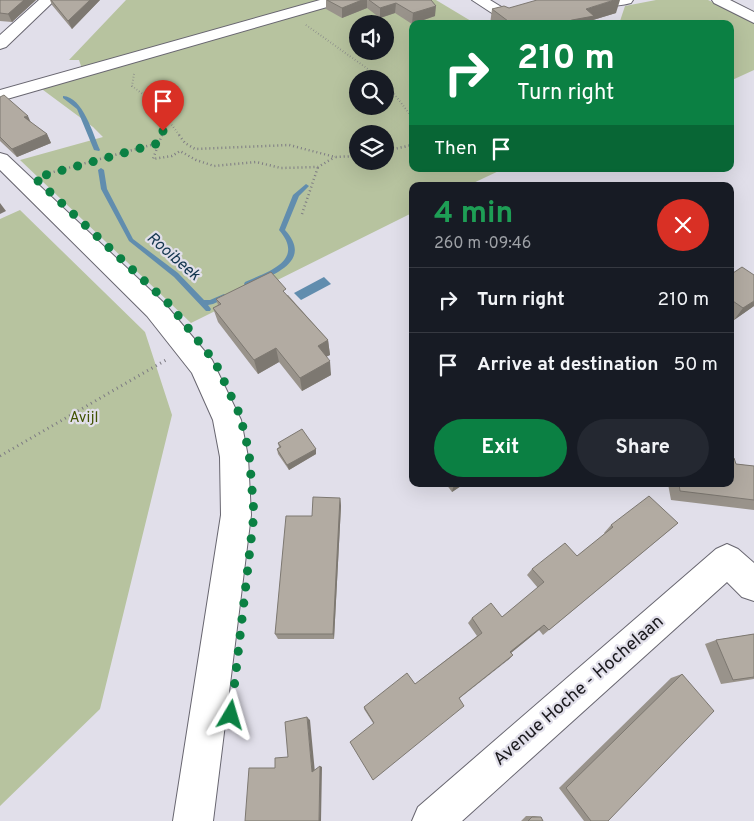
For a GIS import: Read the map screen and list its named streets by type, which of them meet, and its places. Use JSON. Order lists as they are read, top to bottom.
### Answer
{
  "streets": {
    "street": ["Avenue Hoche - Hochelaan"]
  },
  "water": ["Rooibeek"],
  "parks": ["Avijl"],
  "page": {
    "turn": ["210 m", "Turn right"],
    "then": "Then",
    "heading": ["4 min", "260 m · 09:46"],
    "list": [
      {
        "name": "Turn right",
        "value": "210 m"
      },
      {
        "name": "Arrive at destination",
        "value": "50 m"
      }
    ],
    "buttons": ["Exit", "Share"]
  }
}
